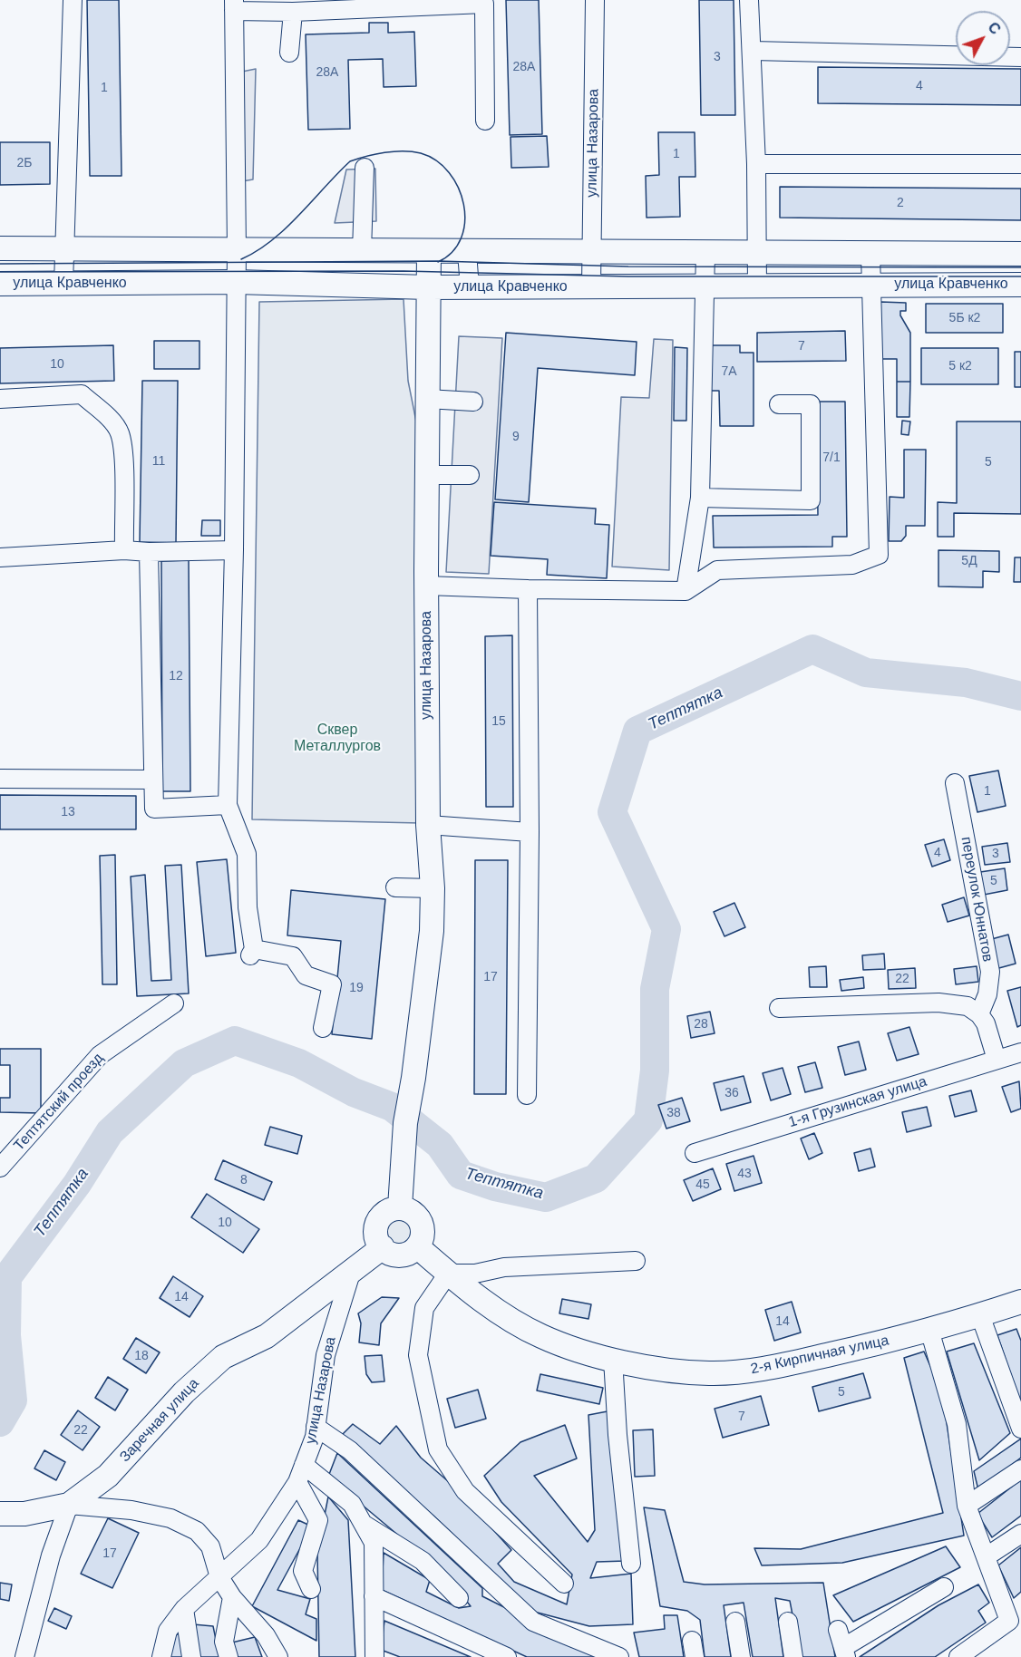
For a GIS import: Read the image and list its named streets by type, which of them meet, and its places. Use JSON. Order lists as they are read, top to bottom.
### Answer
{
  "streets": {
    "main road": [
      "улица Назарова",
      "улица Кравченко",
      "2-я Кирпичная улица",
      "Заречная улица"
    ],
    "street": ["переулок Юннатов", "Тептятский проезд", "1-я Грузинская улица"]
  },
  "crossings": [
    ["улица Назарова", "улица Кравченко"],
    ["улица Назарова", "2-я Кирпичная улица"],
    ["улица Назарова", "Заречная улица"],
    ["2-я Кирпичная улица", "Заречная улица"]
  ],
  "water": ["Тептятка"],
  "parks": ["Сквер Металлургов"],
  "house_numbers": [
    "3",
    "28А",
    "28А",
    "4",
    "1",
    "1",
    "2Б",
    "2",
    "5Б к2",
    "7",
    "10",
    "5 к2",
    "7А",
    "9",
    "7/1",
    "11",
    "5",
    "5Д",
    "12",
    "15",
    "1",
    "13",
    "4",
    "3",
    "5",
    "17",
    "22",
    "19",
    "28",
    "36",
    "38",
    "43",
    "8",
    "45",
    "10",
    "14",
    "14",
    "18",
    "5",
    "7",
    "22",
    "17"
  ],
  "north": "top right"
}
